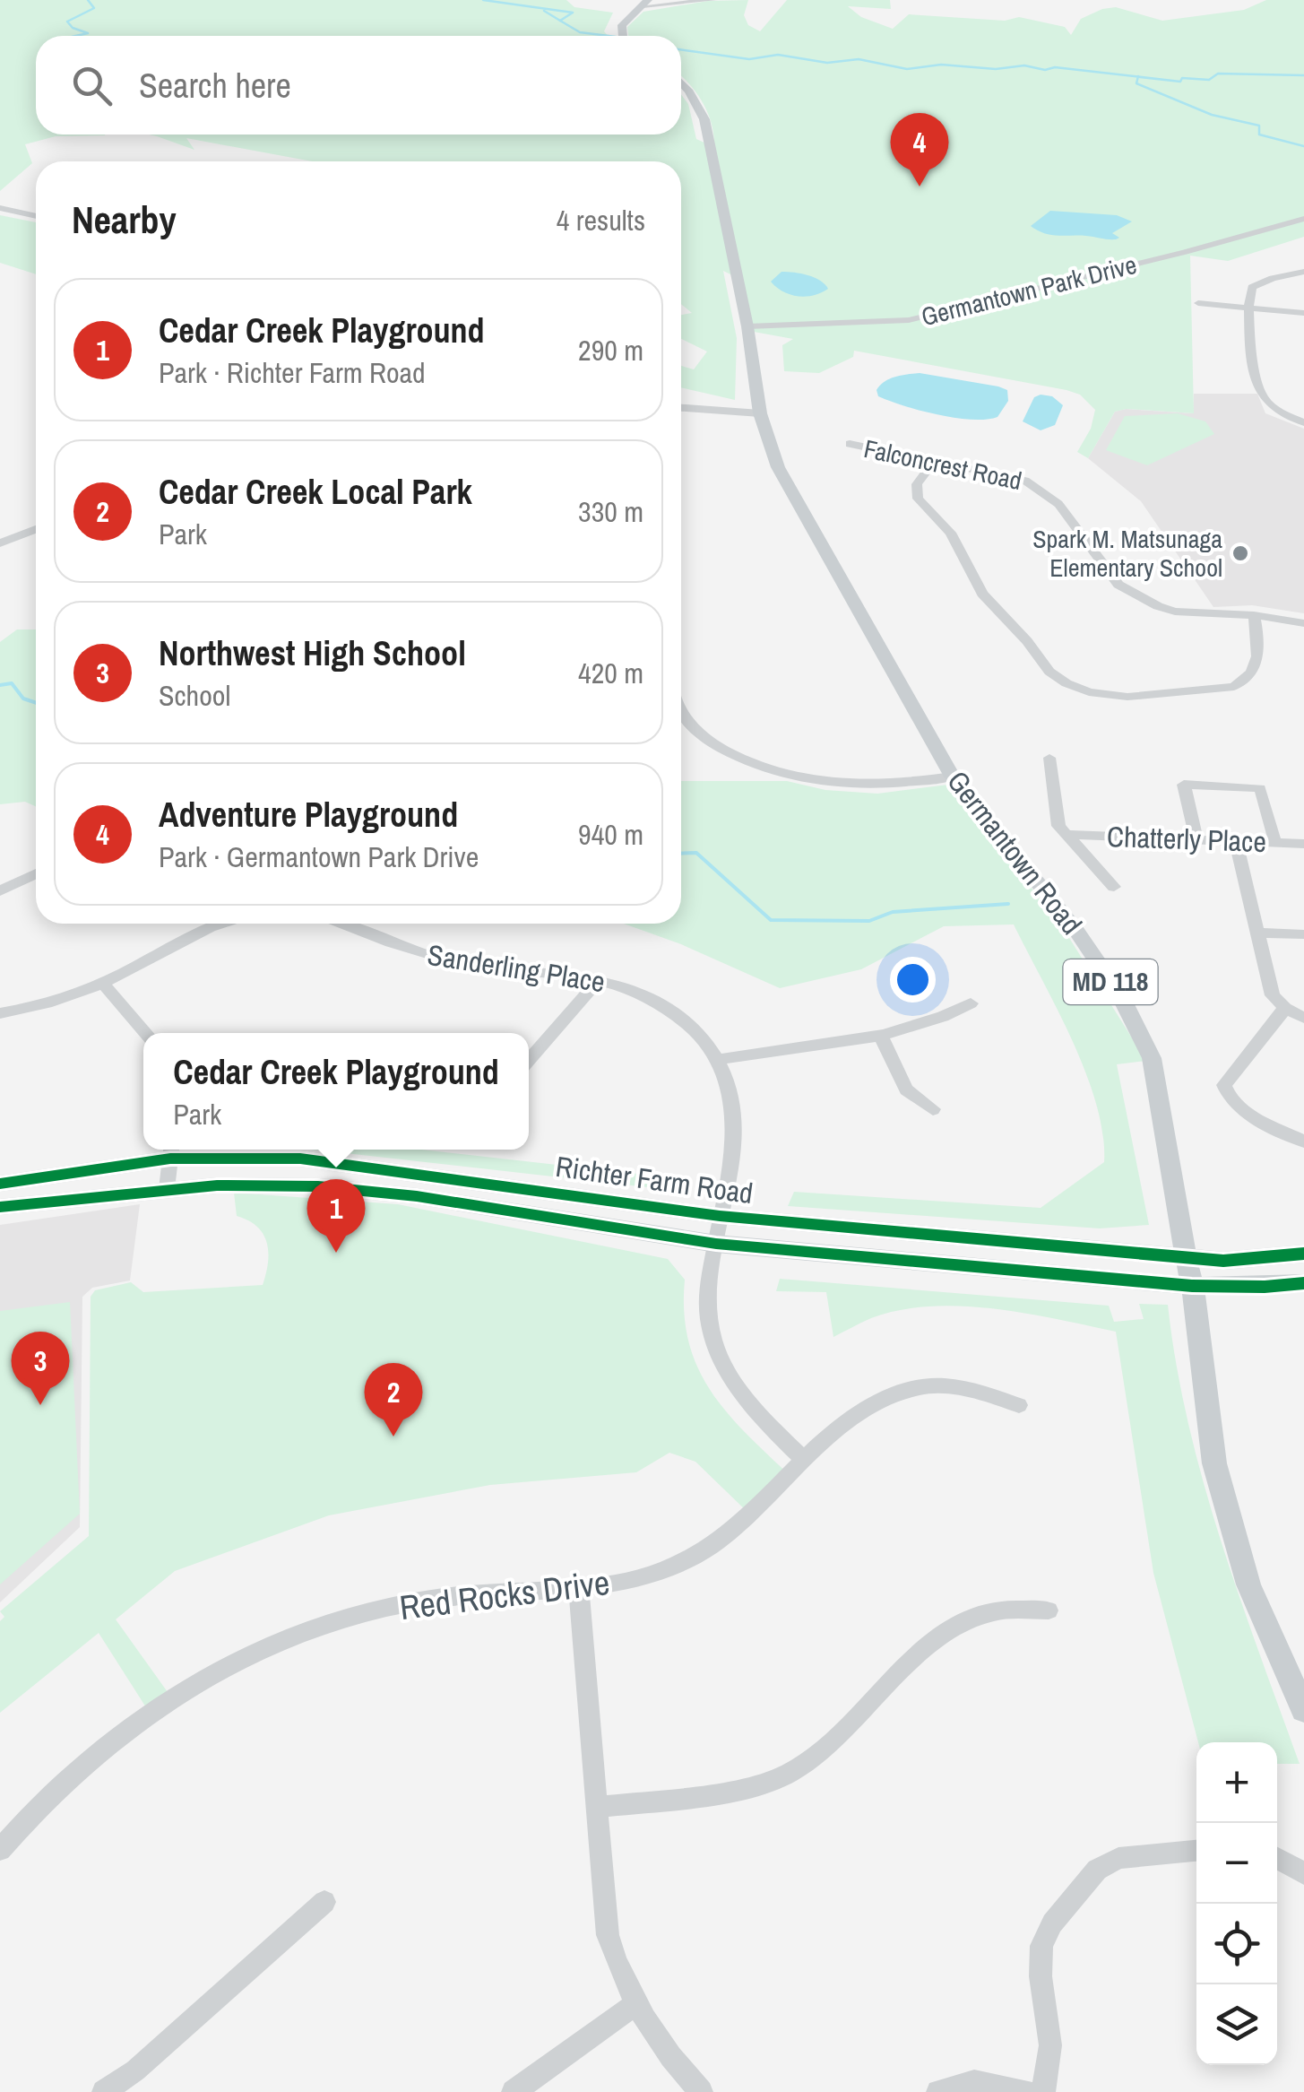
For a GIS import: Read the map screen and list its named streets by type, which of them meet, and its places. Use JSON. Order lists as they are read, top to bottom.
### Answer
{
  "streets": {
    "main road": ["Germantown Road", "MD 118", "Richter Farm Road"],
    "street": [
      "Germantown Park Drive",
      "Falconcrest Road",
      "Chatterly Place",
      "Sanderling Place",
      "Red Rocks Drive"
    ]
  },
  "crossings": [
    ["Germantown Park Drive", "Germantown Road"],
    ["Germantown Road", "Richter Farm Road"]
  ],
  "places": ["Spark M. Matsunaga Elementary School"],
  "page": {
    "search": "Search here",
    "pins": [
      "4",
      "1",
      "3",
      "2"
    ],
    "heading": ["Nearby", "4 results"],
    "list": [
      {
        "mark": "1",
        "name": "Cedar Creek Playground",
        "note": "Park · Richter Farm Road",
        "value": "290 m"
      },
      {
        "mark": "2",
        "name": "Cedar Creek Local Park",
        "note": "Park",
        "value": "330 m"
      },
      {
        "mark": "3",
        "name": "Northwest High School",
        "note": "School",
        "value": "420 m"
      },
      {
        "mark": "4",
        "name": "Adventure Playground",
        "note": "Park · Germantown Park Drive",
        "value": "940 m"
      }
    ],
    "popup": ["Cedar Creek Playground", "Park"],
    "map_buttons": ["+", "−"]
  }
}
